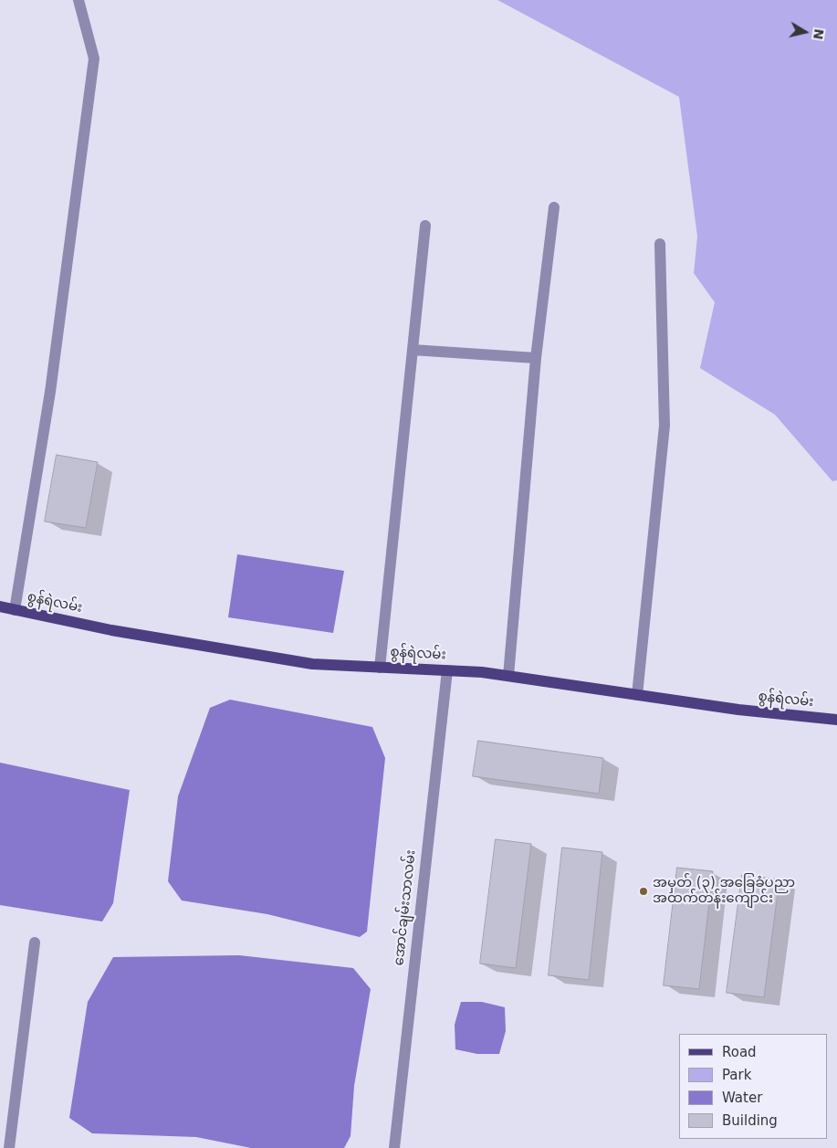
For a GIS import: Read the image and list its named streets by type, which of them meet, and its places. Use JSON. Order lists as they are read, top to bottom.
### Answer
{
  "streets": {
    "main road": ["စွန်ရဲလမ်း"],
    "street": ["အောင်ချမ်းသာလမ်း"]
  },
  "crossings": [
    ["စွန်ရဲလမ်း", "အောင်ချမ်းသာလမ်း"]
  ],
  "places": ["အမှတ် (၃) အခြေခံပညာ အထက်တန်းကျောင်း"],
  "legend": [
    "Road",
    "Park",
    "Water",
    "Building"
  ],
  "north": "right"
}
